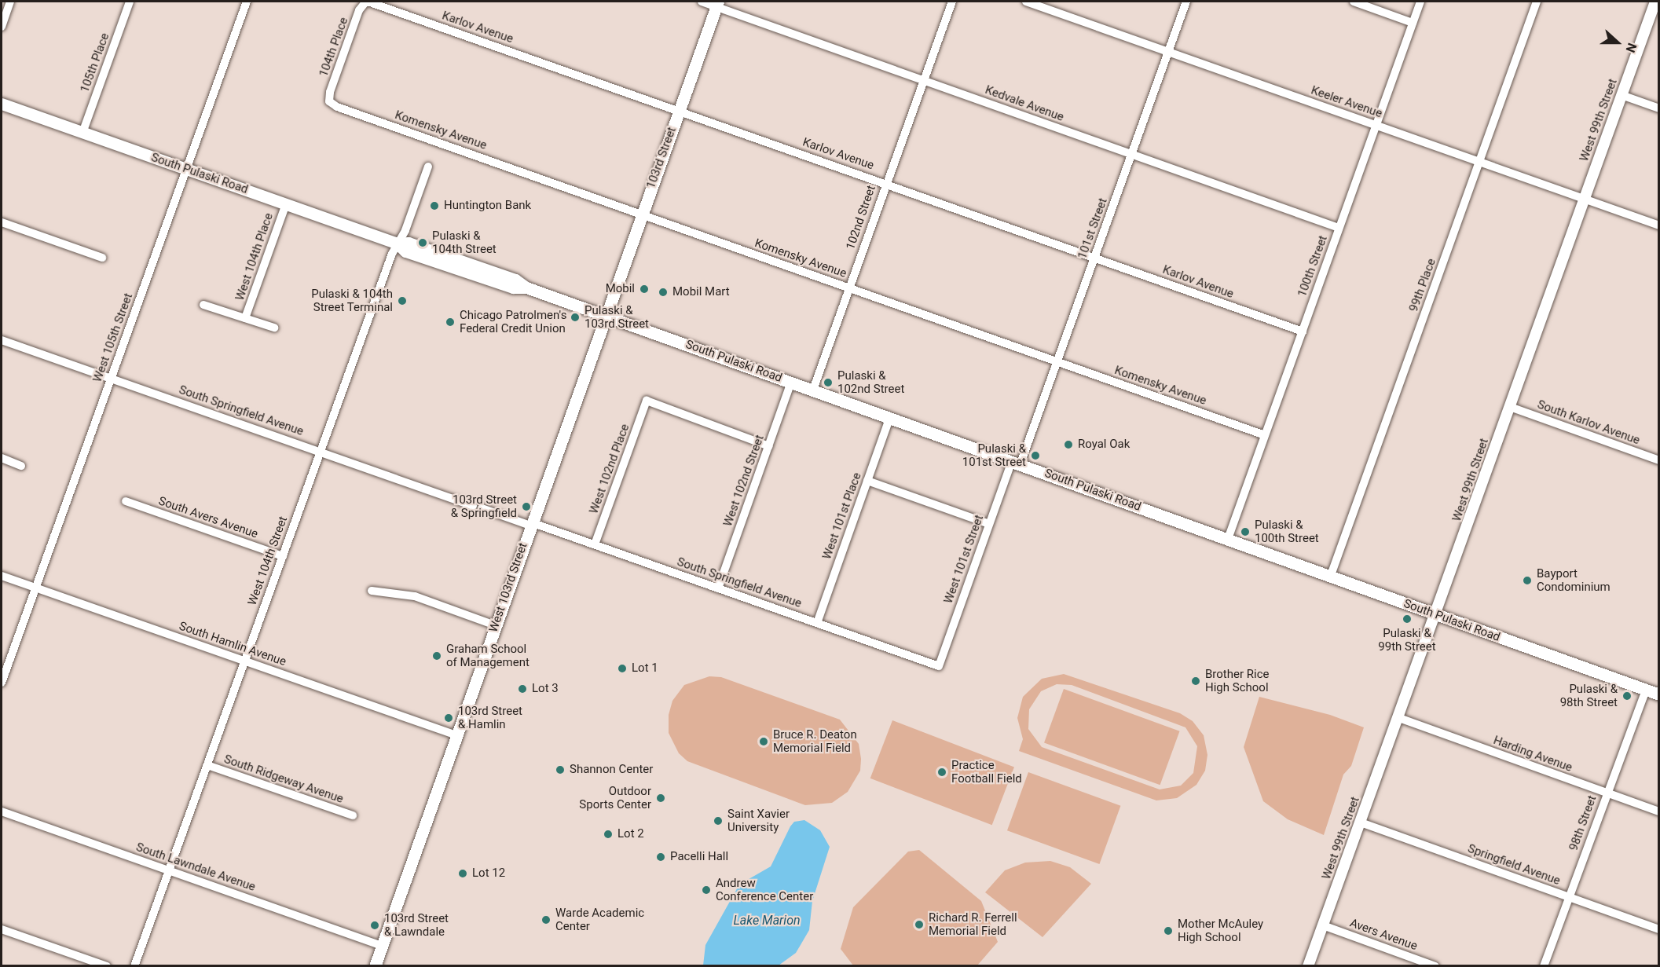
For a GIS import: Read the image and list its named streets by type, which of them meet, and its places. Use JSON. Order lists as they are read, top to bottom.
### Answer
{
  "streets": {
    "main road": ["103rd Street", "South Pulaski Road", "West 103rd Street"],
    "street": [
      "Karlov Avenue",
      "104th Place",
      "105th Place",
      "Keeler Avenue",
      "Kedvale Avenue",
      "West 99th Street",
      "Komensky Avenue",
      "102nd Street",
      "101st Street",
      "West 104th Place",
      "100th Street",
      "99th Place",
      "West 105th Street",
      "South Springfield Avenue",
      "South Karlov Avenue",
      "West 102nd Place",
      "West 102nd Street",
      "West 101st Place",
      "South Avers Avenue",
      "West 101st Street",
      "West 104th Street",
      "South Hamlin Avenue",
      "Harding Avenue",
      "South Ridgeway Avenue",
      "98th Street",
      "Springfield Avenue",
      "South Lawndale Avenue",
      "Avers Avenue"
    ]
  },
  "crossings": [
    ["Karlov Avenue", "104th Place"],
    ["Karlov Avenue", "103rd Street"],
    ["Karlov Avenue", "102nd Street"],
    ["Karlov Avenue", "101st Street"],
    ["Karlov Avenue", "100th Street"],
    ["104th Place", "Komensky Avenue"],
    ["105th Place", "South Pulaski Road"],
    ["Keeler Avenue", "West 99th Street"],
    ["Keeler Avenue", "101st Street"],
    ["Keeler Avenue", "100th Street"],
    ["Keeler Avenue", "99th Place"],
    ["Kedvale Avenue", "103rd Street"],
    ["Kedvale Avenue", "102nd Street"],
    ["Kedvale Avenue", "101st Street"],
    ["Kedvale Avenue", "100th Street"],
    ["West 99th Street", "South Pulaski Road"],
    ["West 99th Street", "South Karlov Avenue"],
    ["West 99th Street", "Harding Avenue"],
    ["West 99th Street", "Springfield Avenue"],
    ["West 99th Street", "Avers Avenue"],
    ["Komensky Avenue", "103rd Street"],
    ["Komensky Avenue", "102nd Street"],
    ["Komensky Avenue", "101st Street"],
    ["Komensky Avenue", "100th Street"],
    ["103rd Street", "South Pulaski Road"],
    ["103rd Street", "West 103rd Street"],
    ["South Pulaski Road", "102nd Street"],
    ["South Pulaski Road", "101st Street"],
    ["South Pulaski Road", "West 104th Place"],
    ["South Pulaski Road", "100th Street"],
    ["South Pulaski Road", "99th Place"],
    ["South Pulaski Road", "West 105th Street"],
    ["South Pulaski Road", "West 102nd Street"],
    ["South Pulaski Road", "West 101st Place"],
    ["South Pulaski Road", "West 101st Street"],
    ["South Pulaski Road", "West 104th Street"],
    ["South Pulaski Road", "West 103rd Street"],
    ["South Pulaski Road", "98th Street"],
    ["101st Street", "West 101st Street"],
    ["West 105th Street", "South Springfield Avenue"],
    ["West 105th Street", "South Hamlin Avenue"],
    ["South Springfield Avenue", "West 102nd Place"],
    ["South Springfield Avenue", "West 102nd Street"],
    ["South Springfield Avenue", "West 101st Place"],
    ["South Springfield Avenue", "West 101st Street"],
    ["South Springfield Avenue", "West 104th Street"],
    ["South Springfield Avenue", "West 103rd Street"],
    ["West 102nd Place", "West 102nd Street"],
    ["South Avers Avenue", "West 104th Street"],
    ["West 104th Street", "South Hamlin Avenue"],
    ["West 104th Street", "South Ridgeway Avenue"],
    ["West 104th Street", "South Lawndale Avenue"],
    ["West 103rd Street", "South Hamlin Avenue"],
    ["West 103rd Street", "South Lawndale Avenue"],
    ["Harding Avenue", "98th Street"],
    ["98th Street", "Springfield Avenue"]
  ],
  "water": ["Lake Marion"],
  "places": [
    "Huntington Bank",
    "Pulaski & 104th Street",
    "Mobil",
    "Mobil Mart",
    "Pulaski & 104th Street Terminal",
    "Pulaski & 103rd Street",
    "Chicago Patrolmen's Federal Credit Union",
    "Pulaski & 102nd Street",
    "Royal Oak",
    "Pulaski & 101st Street",
    "103rd Street & Springfield",
    "Pulaski & 100th Street",
    "Bayport Condominium",
    "Pulaski & 99th Street",
    "Graham School of Management",
    "Lot 1",
    "Brother Rice High School",
    "Lot 3",
    "Pulaski & 98th Street",
    "103rd Street & Hamlin",
    "Bruce R. Deaton Memorial Field",
    "Shannon Center",
    "Practice Football Field",
    "Outdoor Sports Center",
    "Saint Xavier University",
    "Lot 2",
    "Pacelli Hall",
    "Lot 12",
    "Andrew Conference Center",
    "Warde Academic Center",
    "Richard R. Ferrell Memorial Field",
    "103rd Street & Lawndale",
    "Mother McAuley High School"
  ],
  "north": "right"
}
